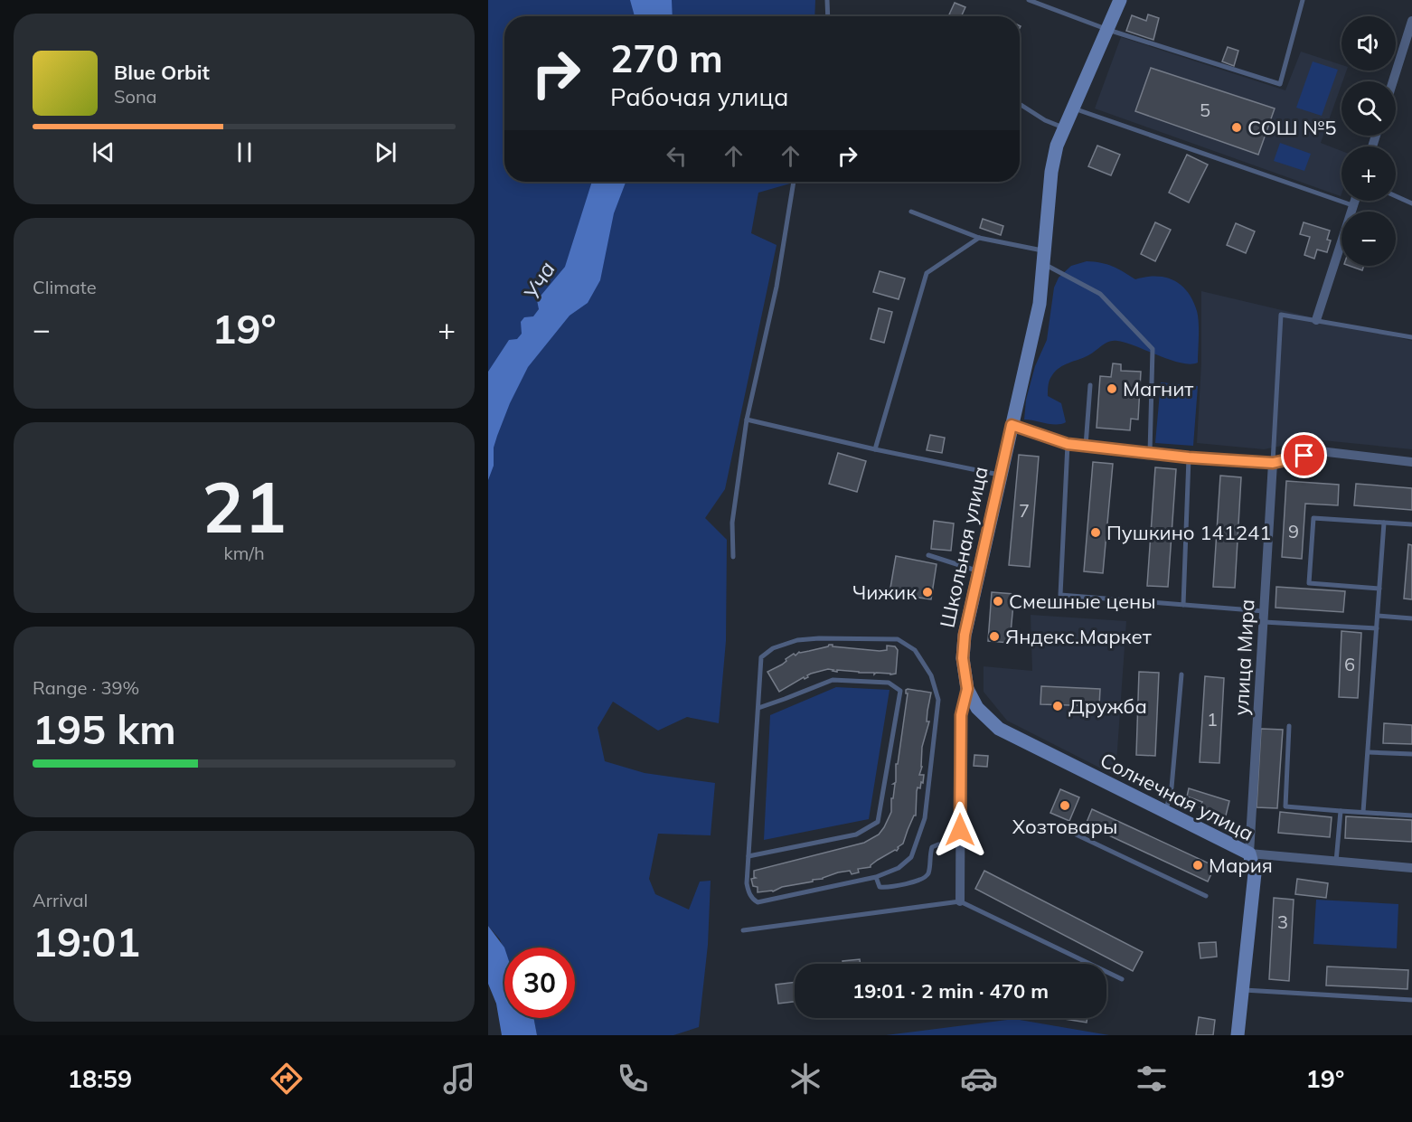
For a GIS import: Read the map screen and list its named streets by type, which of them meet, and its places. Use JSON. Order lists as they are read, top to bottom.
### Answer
{
  "streets": {
    "street": ["Школьная улица", "улица Мира", "Солнечная улица"]
  },
  "crossings": [
    ["Школьная улица", "Солнечная улица"],
    ["улица Мира", "Солнечная улица"]
  ],
  "water": ["Уча"],
  "places": [
    "СОШ №5",
    "Магнит",
    "Пушкино 141241",
    "Чижик",
    "Смешные цены",
    "Яндекс.Маркет",
    "Дружба",
    "Хозтовары",
    "Мария"
  ],
  "house_numbers": [
    "5",
    "7",
    "9",
    "6",
    "1",
    "3"
  ],
  "page": {
    "map_buttons": ["+", "−"],
    "turn": ["270 m", "Рабочая улица"],
    "song": ["Blue Orbit", "Sona"],
    "tile": [
      "Climate",
      ["21", "km/h"],
      ["Range · 39%", "195 km"],
      ["Arrival", "19:01"]
    ],
    "heat": ["−", "19°", "+"],
    "limit": "30",
    "trip": "19:01 · 2 min · 470 m",
    "tabs": ["18:59", "19°"]
  }
}
